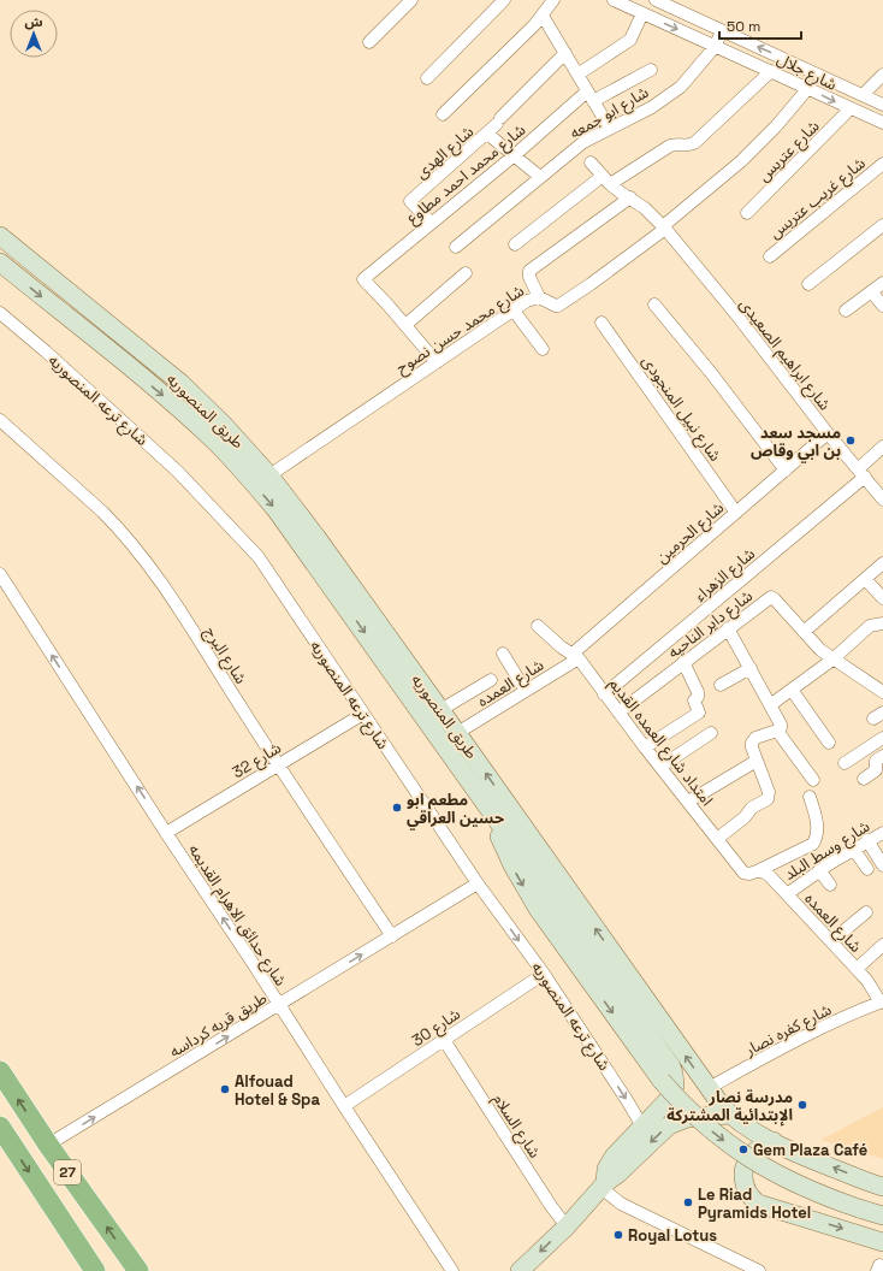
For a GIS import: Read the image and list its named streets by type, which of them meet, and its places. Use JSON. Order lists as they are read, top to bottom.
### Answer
{
  "streets": {
    "highway": ["27"],
    "main road": ["طريق المنصوريه"],
    "street": [
      "شارع جلال",
      "شارع ابو جمعه",
      "شارع عتريس",
      "شارع الهدى",
      "شارع محمد احمد مطاوع",
      "شارع غريب عتريس",
      "شارع محمد حسن نصوح",
      "شارع ابراهيم الصعيدى",
      "شارع ترعه المنصوريه",
      "شارع نبيل المنجودى",
      "شارع الحرمين",
      "شارع الزهراء",
      "شارع داير الناحيه",
      "شارع البرج",
      "شارع العمده",
      "امتداد شارع العمده القديم",
      "شارع 32",
      "شارع وسط البلد",
      "شارع حدائق الاهرام القديمه",
      "طريق قريه كرداسه",
      "شارع 30",
      "شارع كفره نصار",
      "شارع السلام"
    ]
  },
  "crossings": [
    ["شارع جلال", "شارع ابو جمعه"],
    ["شارع جلال", "شارع عتريس"],
    ["شارع جلال", "شارع محمد حسن نصوح"],
    ["شارع الهدى", "شارع محمد احمد مطاوع"],
    ["شارع محمد حسن نصوح", "شارع ابراهيم الصعيدى"],
    ["شارع محمد حسن نصوح", "طريق المنصوريه"],
    ["شارع ابراهيم الصعيدى", "شارع الحرمين"],
    ["شارع ابراهيم الصعيدى", "شارع الزهراء"],
    ["شارع ترعه المنصوريه", "طريق المنصوريه"],
    ["شارع ترعه المنصوريه", "شارع 32"],
    ["شارع ترعه المنصوريه", "طريق قريه كرداسه"],
    ["شارع ترعه المنصوريه", "شارع 30"],
    ["شارع نبيل المنجودى", "شارع الحرمين"],
    ["طريق المنصوريه", "شارع العمده"],
    ["طريق المنصوريه", "شارع كفره نصار"],
    ["شارع الحرمين", "شارع العمده"],
    ["شارع الحرمين", "امتداد شارع العمده القديم"],
    ["شارع الزهراء", "امتداد شارع العمده القديم"],
    ["شارع داير الناحيه", "امتداد شارع العمده القديم"],
    ["شارع البرج", "شارع 32"],
    ["شارع البرج", "طريق قريه كرداسه"],
    ["شارع العمده", "امتداد شارع العمده القديم"],
    ["شارع العمده", "شارع وسط البلد"],
    ["شارع العمده", "شارع كفره نصار"],
    ["شارع 32", "شارع حدائق الاهرام القديمه"],
    ["شارع حدائق الاهرام القديمه", "طريق قريه كرداسه"],
    ["شارع حدائق الاهرام القديمه", "شارع 30"],
    ["طريق قريه كرداسه", "27"],
    ["شارع 30", "شارع السلام"]
  ],
  "one_way": ["شارع حدائق الاهرام القديمه", "طريق قريه كرداسه"],
  "places": [
    "مسجد سعد بن ابي وقاص",
    "مطعم ابو حسين العراقي",
    "Alfouad Hotel & Spa",
    "مدرسة نصار الإبتدائية المشتركة",
    "Gem Plaza Café",
    "Le Riad Pyramids Hotel",
    "Royal Lotus"
  ],
  "scale_bar": "50 m",
  "north": "top"
}
